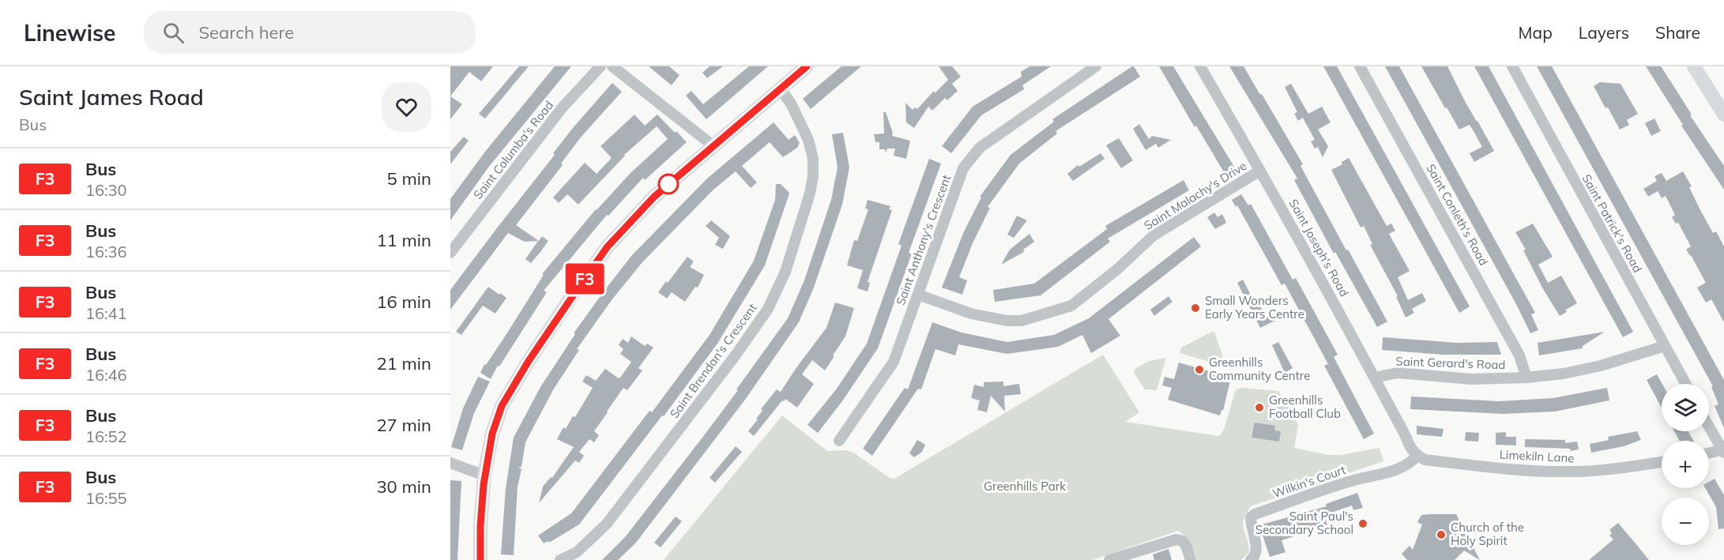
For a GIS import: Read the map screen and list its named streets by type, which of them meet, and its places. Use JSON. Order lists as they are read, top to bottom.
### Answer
{
  "streets": {
    "street": [
      "Saint Columba's Road",
      "Saint Malachy's Drive",
      "Saint Conleth's Road",
      "Saint Patrick's Road",
      "Saint Anthony's Crescent",
      "Saint Joseph's Road",
      "Saint Brendan's Crescent",
      "Saint Gerard's Road",
      "Limekiln Lane",
      "Wilkin's Court"
    ]
  },
  "crossings": [
    ["Saint Malachy's Drive", "Saint Anthony's Crescent"],
    ["Saint Malachy's Drive", "Saint Joseph's Road"],
    ["Saint Conleth's Road", "Saint Gerard's Road"],
    ["Saint Patrick's Road", "Saint Gerard's Road"],
    ["Saint Joseph's Road", "Saint Gerard's Road"],
    ["Saint Joseph's Road", "Limekiln Lane"],
    ["Saint Joseph's Road", "Wilkin's Court"],
    ["Limekiln Lane", "Wilkin's Court"]
  ],
  "parks": ["Greenhills Park"],
  "places": [
    "Small Wonders Early Years Centre",
    "Greenhills Community Centre",
    "Greenhills Football Club",
    "Saint Paul's Secondary School",
    "Church of the Holy Spirit"
  ],
  "lines": ["bus line F3"],
  "page": {
    "header": "Linewise",
    "search": "Search here",
    "nav": ["Map", "Layers", "Share"],
    "heading": ["Saint James Road", "Bus"],
    "on_map": "F3",
    "list": [
      {
        "mark": "F3",
        "name": "Bus",
        "note": "16:30",
        "value": "5 min"
      },
      {
        "mark": "F3",
        "name": "Bus",
        "note": "16:36",
        "value": "11 min"
      },
      {
        "mark": "F3",
        "name": "Bus",
        "note": "16:41",
        "value": "16 min"
      },
      {
        "mark": "F3",
        "name": "Bus",
        "note": "16:46",
        "value": "21 min"
      },
      {
        "mark": "F3",
        "name": "Bus",
        "note": "16:52",
        "value": "27 min"
      },
      {
        "mark": "F3",
        "name": "Bus",
        "note": "16:55",
        "value": "30 min"
      }
    ],
    "map_buttons": ["+", "−"]
  }
}
